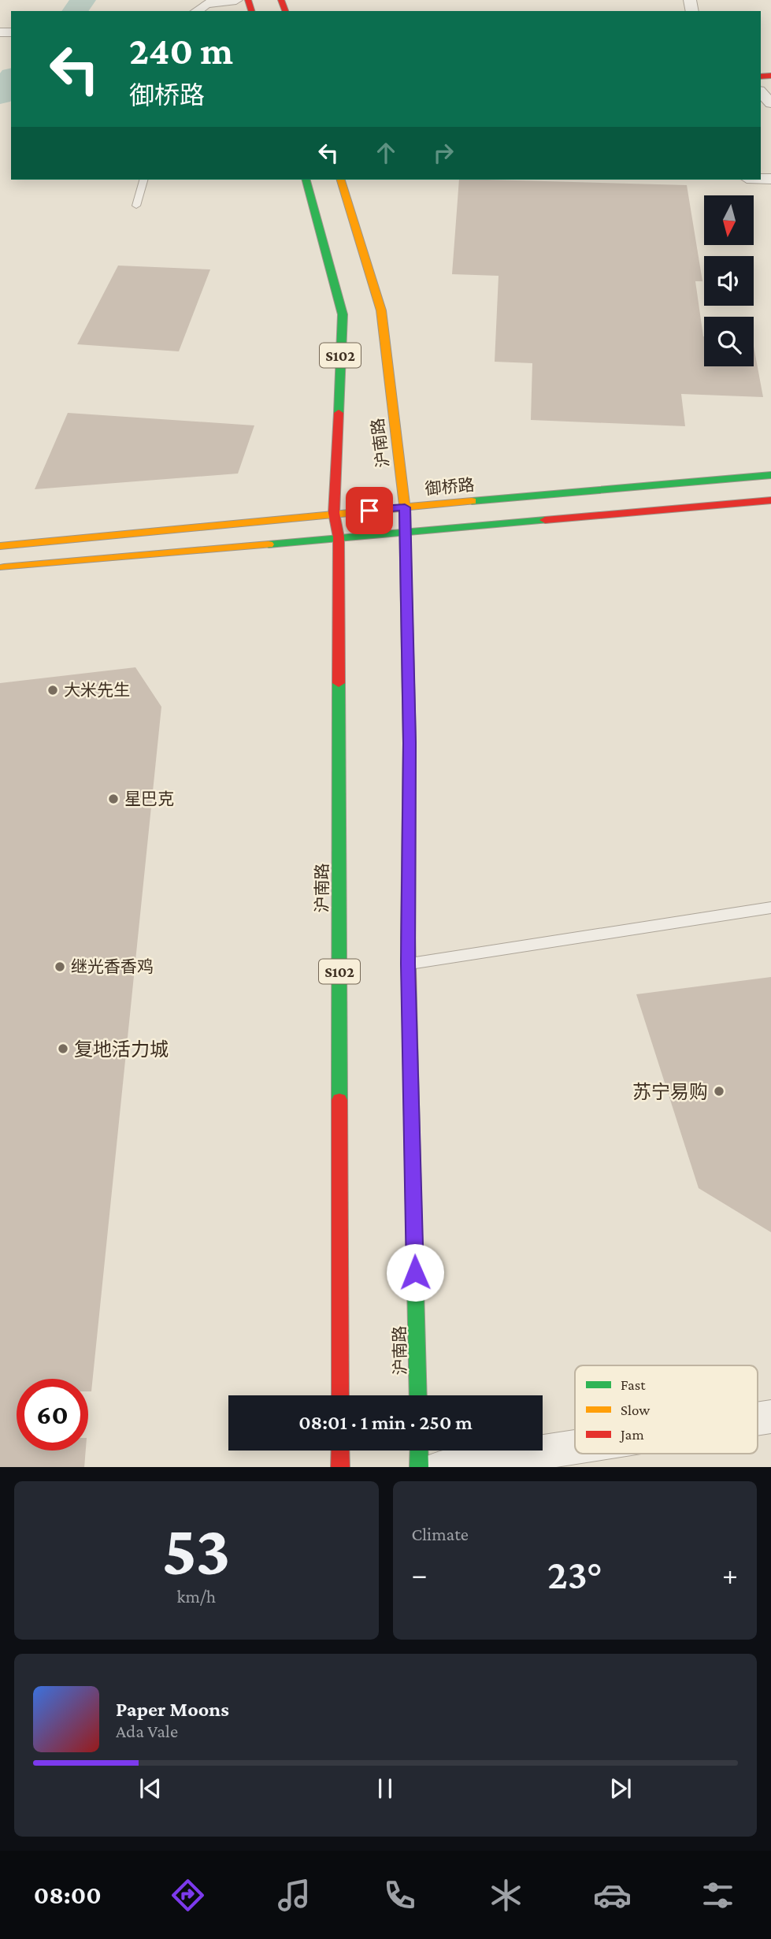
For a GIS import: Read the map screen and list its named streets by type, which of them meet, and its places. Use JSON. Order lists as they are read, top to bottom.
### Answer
{
  "streets": {
    "main road": ["S102", "沪南路", "御桥路"]
  },
  "crossings": [
    ["沪南路", "御桥路"]
  ],
  "places": [
    "大米先生",
    "星巴克",
    "继光香香鸡",
    "复地活力城",
    "苏宁易购"
  ],
  "legend": ["Fast", "Slow", "Jam"],
  "north": "bottom",
  "page": {
    "turn": ["240 m", "御桥路"],
    "limit": "60",
    "trip": "08:01 · 1 min · 250 m",
    "tile": [
      ["53", "km/h"],
      "Climate"
    ],
    "heat": ["−", "23°", "+"],
    "song": ["Paper Moons", "Ada Vale"],
    "tabs": "08:00"
  }
}
